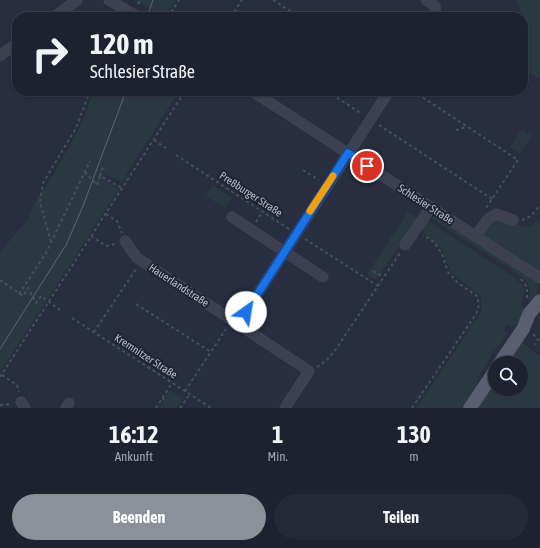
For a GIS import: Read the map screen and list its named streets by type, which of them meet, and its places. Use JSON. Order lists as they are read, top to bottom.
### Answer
{
  "streets": {
    "street": ["Schlesier Straße", "Hauerlandstraße"],
    "path": ["Preßburger Straße", "Kremnitzer Straße"]
  },
  "page": {
    "turn": ["120 m", "Schlesier Straße"],
    "eta": [
      "16:12",
      "Ankunft",
      "1",
      "Min.",
      "130",
      "m"
    ],
    "buttons": ["Beenden", "Teilen"]
  }
}
